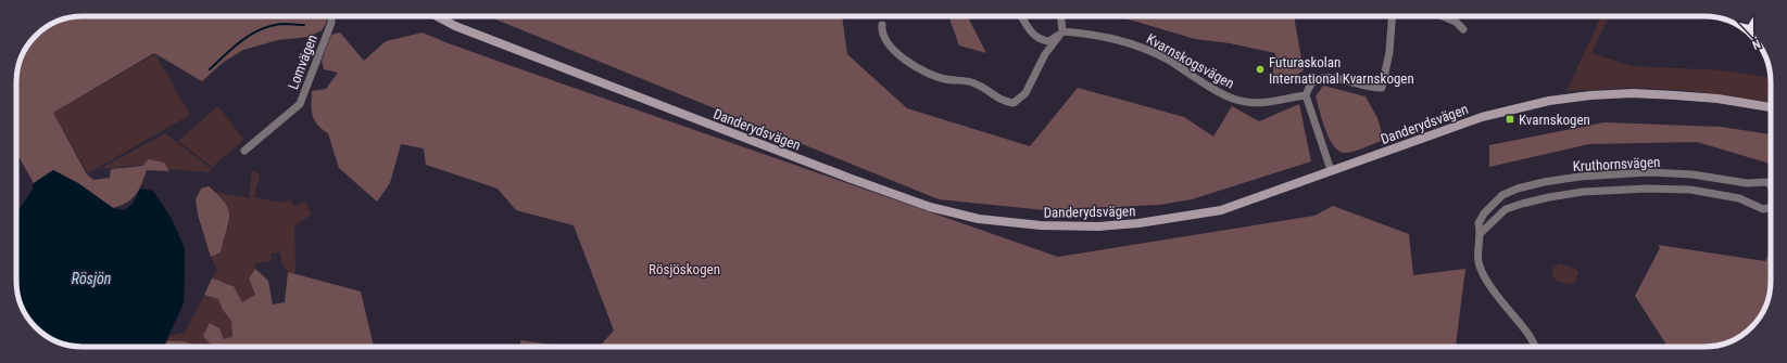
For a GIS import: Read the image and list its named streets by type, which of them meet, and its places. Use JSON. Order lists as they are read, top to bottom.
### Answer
{
  "streets": {
    "main road": ["Danderydsvägen"],
    "street": ["Kvarnskogsvägen", "Lomvägen", "Kruthornsvägen"]
  },
  "water": ["Rösjön"],
  "parks": ["Rösjöskogen"],
  "places": {
    "other": ["Futuraskolan International Kvarnskogen"],
    "transit": ["Kvarnskogen"]
  },
  "north": "bottom"
}
